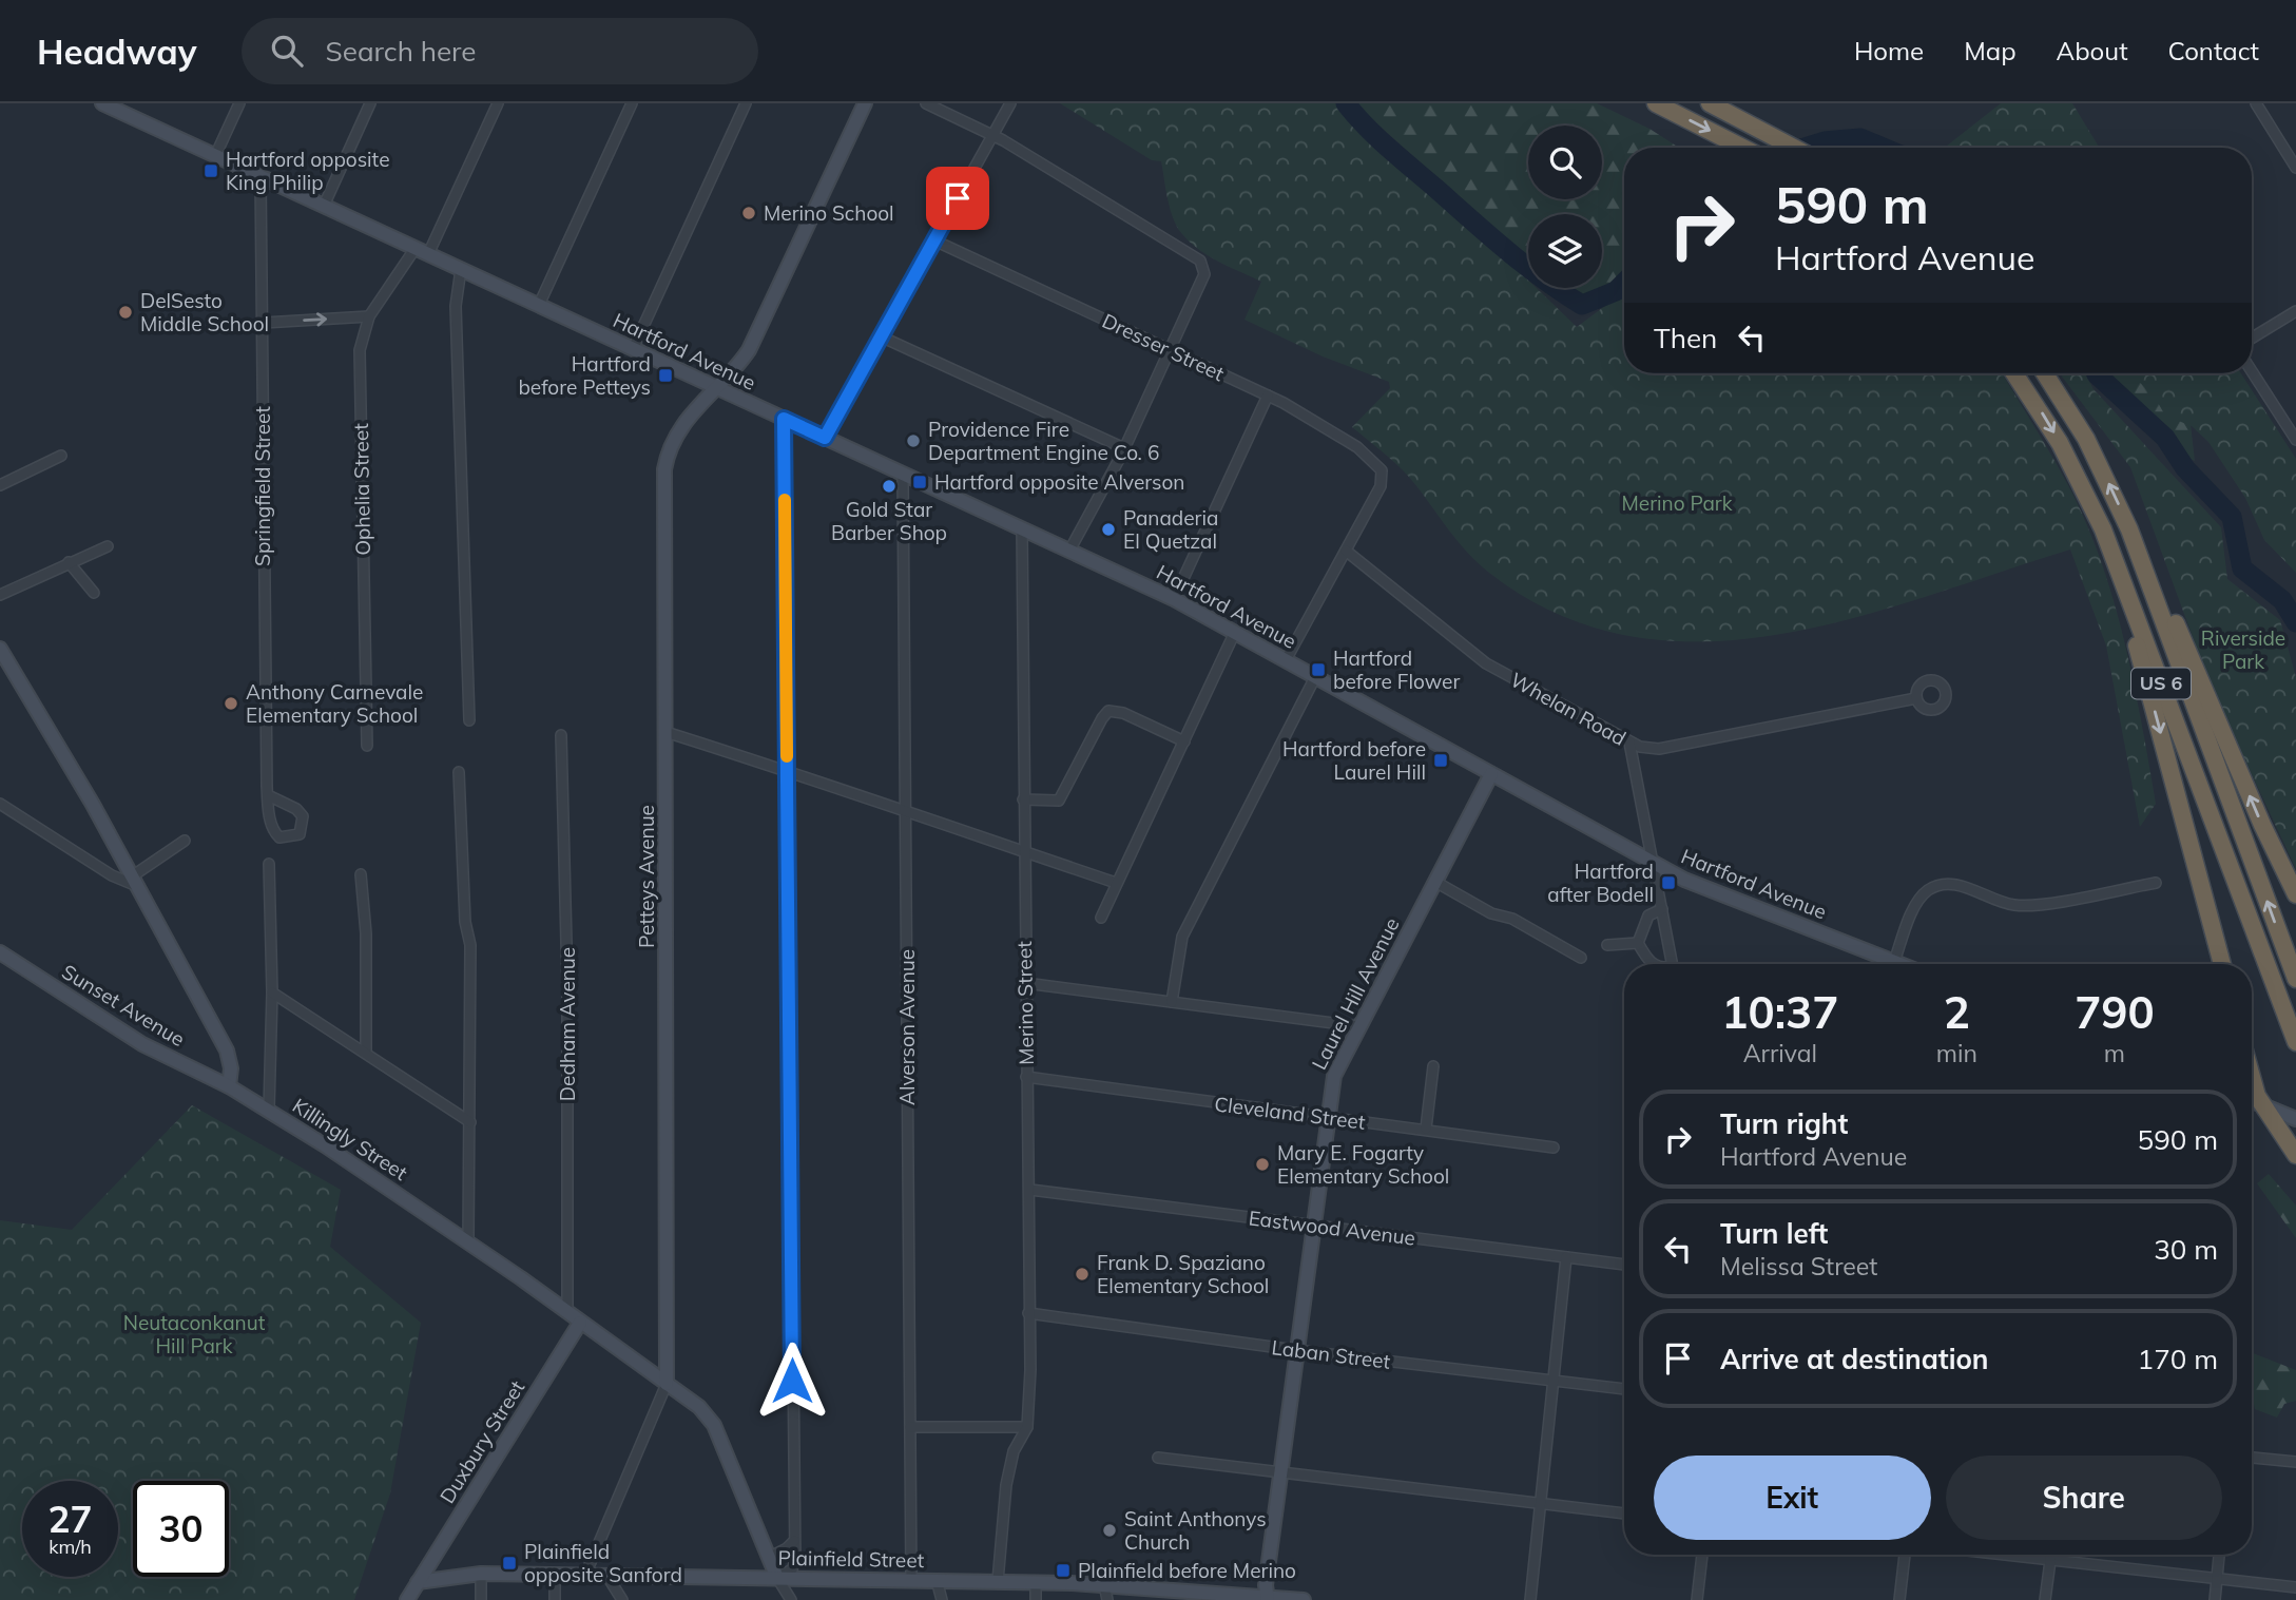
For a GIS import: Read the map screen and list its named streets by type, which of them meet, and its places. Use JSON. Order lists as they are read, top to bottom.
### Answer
{
  "streets": {
    "highway": ["US 6"],
    "main road": [
      "Hartford Avenue",
      "Petteys Avenue",
      "Laurel Hill Avenue",
      "Sunset Avenue",
      "Killingly Street",
      "Duxbury Street",
      "Plainfield Street"
    ],
    "street": [
      "Dresser Street",
      "Springfield Street",
      "Ophelia Street",
      "Whelan Road",
      "Merino Street",
      "Dedham Avenue",
      "Alverson Avenue",
      "Cleveland Street",
      "Eastwood Avenue",
      "Laban Street"
    ]
  },
  "crossings": [
    ["Dresser Street", "Whelan Road"],
    ["Hartford Avenue", "Springfield Street"],
    ["Hartford Avenue", "Ophelia Street"],
    ["Hartford Avenue", "Petteys Avenue"],
    ["Hartford Avenue", "Laurel Hill Avenue"],
    ["Hartford Avenue", "Merino Street"],
    ["Hartford Avenue", "Alverson Avenue"],
    ["Petteys Avenue", "Killingly Street"],
    ["Laurel Hill Avenue", "Cleveland Street"],
    ["Laurel Hill Avenue", "Eastwood Avenue"],
    ["Laurel Hill Avenue", "Laban Street"],
    ["Laurel Hill Avenue", "Plainfield Street"],
    ["Merino Street", "Cleveland Street"],
    ["Merino Street", "Eastwood Avenue"],
    ["Merino Street", "Laban Street"],
    ["Merino Street", "Plainfield Street"],
    ["Sunset Avenue", "Killingly Street"],
    ["Dedham Avenue", "Killingly Street"],
    ["Alverson Avenue", "Plainfield Street"],
    ["Killingly Street", "Duxbury Street"],
    ["Killingly Street", "Plainfield Street"],
    ["Duxbury Street", "Plainfield Street"]
  ],
  "parks": ["Merino Park", "Riverside Park", "Neutaconkanut Hill Park"],
  "places": {
    "transit": [
      "Hartford opposite King Philip",
      "Hartford before Petteys",
      "Hartford opposite Alverson",
      "Hartford before Flower",
      "Hartford before Laurel Hill",
      "Hartford after Bodell",
      "Plainfield opposite Sanford",
      "Plainfield before Merino"
    ],
    "other": [
      "Merino School",
      "DelSesto Middle School",
      "Providence Fire Department Engine Co. 6",
      "Gold Star Barber Shop",
      "Panaderia El Quetzal",
      "Anthony Carnevale Elementary School",
      "Mary E. Fogarty Elementary School",
      "Frank D. Spaziano Elementary School",
      "Saint Anthonys Church"
    ]
  },
  "page": {
    "header": "Headway",
    "search": "Search here",
    "nav": [
      "Home",
      "Map",
      "About",
      "Contact"
    ],
    "turn": ["590 m", "Hartford Avenue"],
    "then": "Then",
    "eta": [
      "10:37",
      "Arrival",
      "2",
      "min",
      "790",
      "m"
    ],
    "list": [
      {
        "name": "Turn right",
        "note": "Hartford Avenue",
        "value": "590 m"
      },
      {
        "name": "Turn left",
        "note": "Melissa Street",
        "value": "30 m"
      },
      {
        "name": "Arrive at destination",
        "value": "170 m"
      }
    ],
    "buttons": ["Exit", "Share"],
    "speed": "27 km/h",
    "limit": "30"
  }
}
